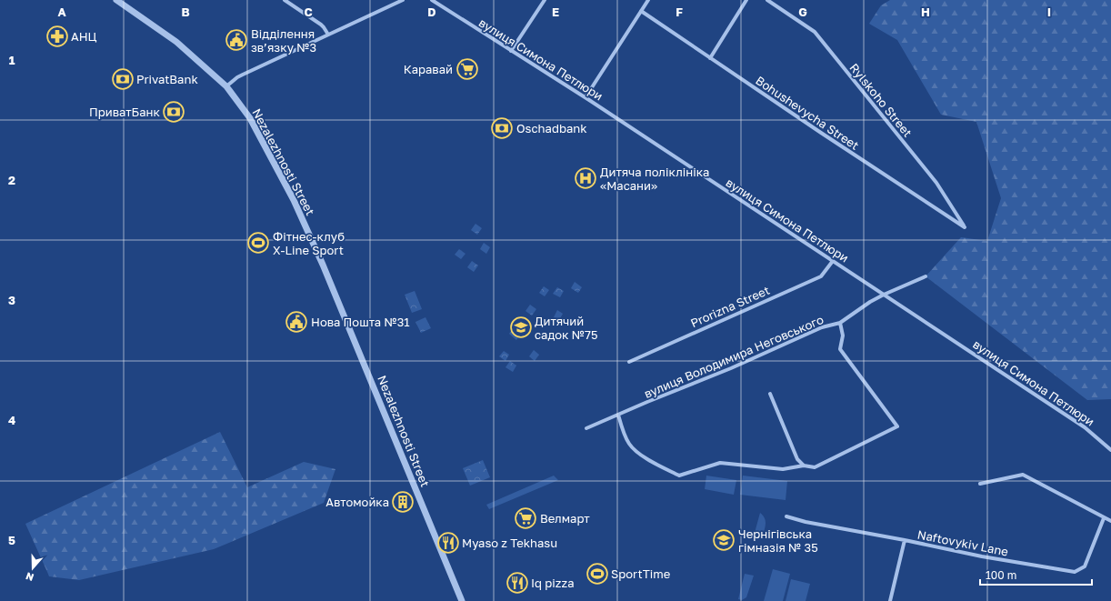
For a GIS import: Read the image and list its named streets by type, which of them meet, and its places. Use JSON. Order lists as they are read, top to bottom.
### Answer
{
  "streets": {
    "street": [
      "вулиця Симона Петлюри",
      "Rylskoho Street",
      "Bohushevycha Street",
      "Nezalezhnosti Street",
      "Prorizna Street",
      "вулиця Володимира Неговського",
      "Naftovykiv Lane"
    ]
  },
  "crossings": [
    ["вулиця Симона Петлюри", "Prorizna Street"],
    ["вулиця Симона Петлюри", "вулиця Володимира Неговського"],
    ["Rylskoho Street", "Bohushevycha Street"]
  ],
  "places": {
    "pharmacy": ["АНЦ"],
    "public building": ["Відділення зв’язку №3", "Нова Пошта №31"],
    "supermarket": ["Каравай", "Велмарт"],
    "bank": ["PrivatBank", "ПриватБанк", "Oschadbank"],
    "hospital": ["Дитяча поліклініка «Масани»"],
    "sports": ["Фітнес-клуб X-Line Sport", "SportTime"],
    "school or university": ["Дитячий садок №75", "Чернігівська гімназія № 35"],
    "building": ["Автомойка"],
    "restaurant": ["Myaso z Tekhasu", "Iq pizza"]
  },
  "scale_bar": "100 m",
  "north": "bottom",
  "grid": {
    "columns": [
      "A",
      "B",
      "C",
      "D",
      "E",
      "F",
      "G",
      "H",
      "I"
    ],
    "rows": [
      "1",
      "2",
      "3",
      "4",
      "5"
    ]
  }
}
